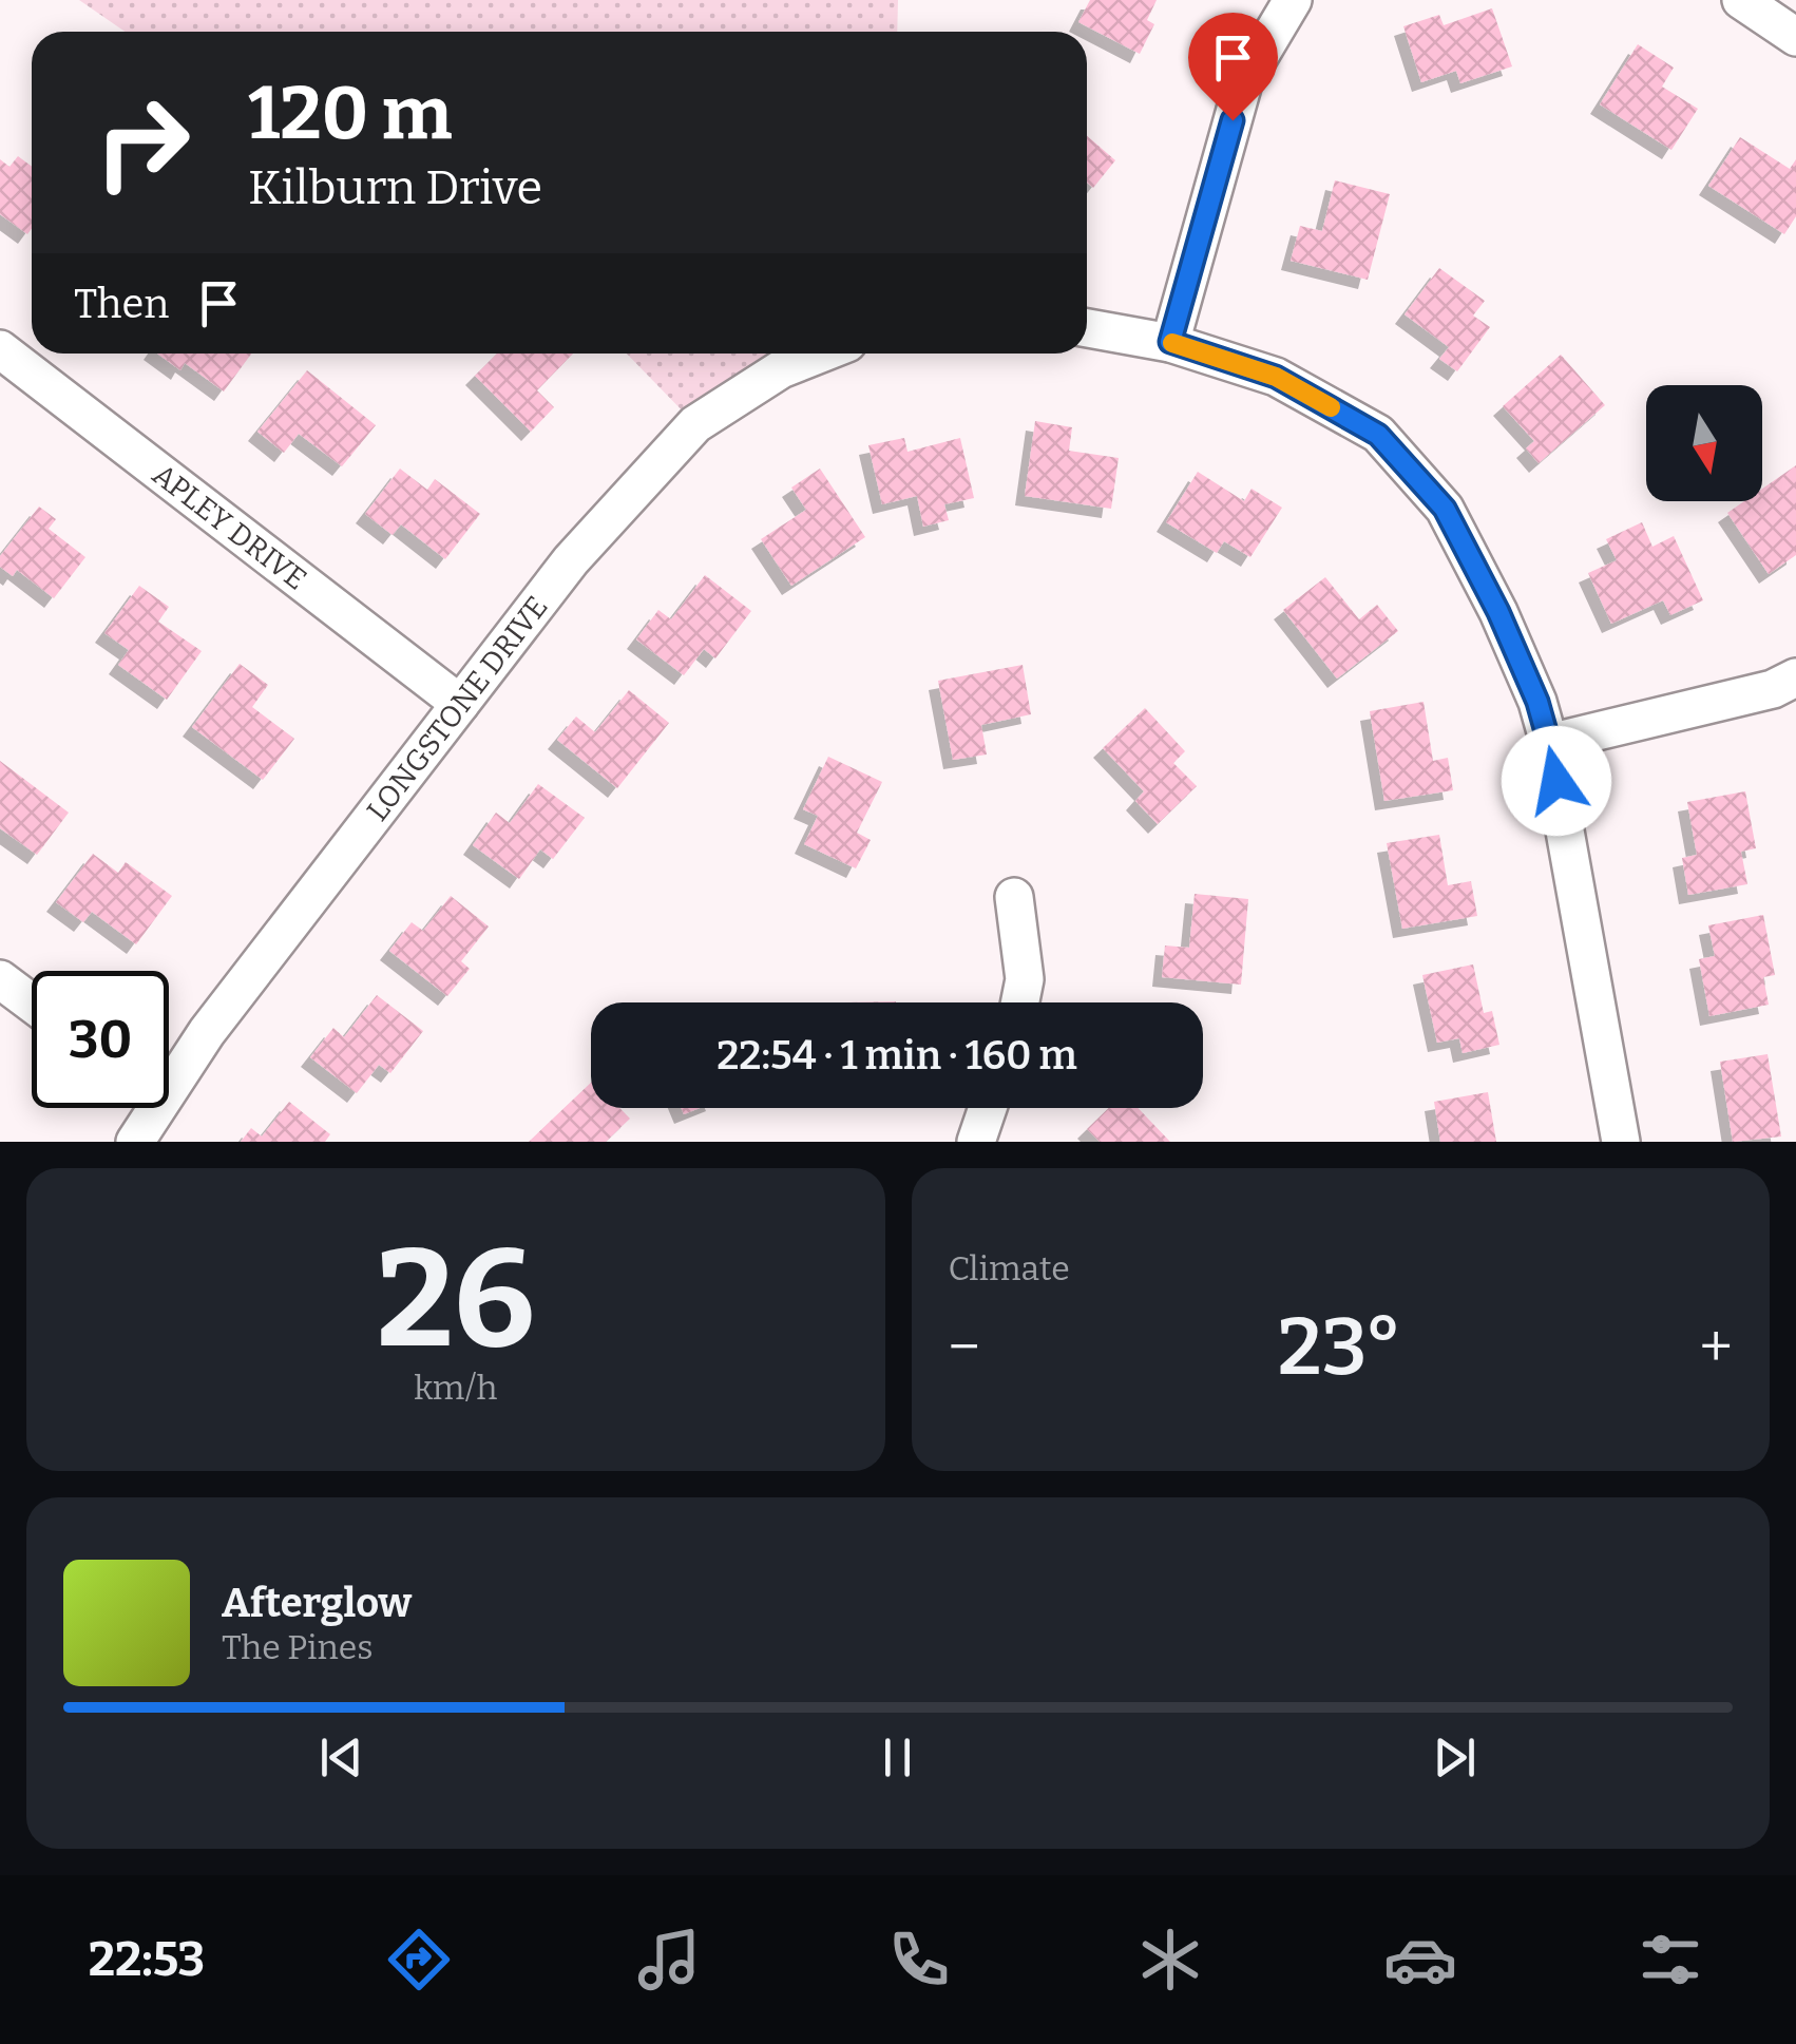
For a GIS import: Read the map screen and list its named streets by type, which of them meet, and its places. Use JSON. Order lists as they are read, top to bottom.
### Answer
{
  "streets": {
    "street": ["APLEY DRIVE", "LONGSTONE DRIVE"]
  },
  "crossings": [
    ["APLEY DRIVE", "LONGSTONE DRIVE"]
  ],
  "north": "bottom",
  "page": {
    "turn": ["120 m", "Kilburn Drive"],
    "then": "Then",
    "limit": "30",
    "trip": "22:54 · 1 min · 160 m",
    "tile": [
      ["26", "km/h"],
      "Climate"
    ],
    "heat": ["−", "23°", "+"],
    "song": ["Afterglow", "The Pines"],
    "tabs": "22:53"
  }
}
